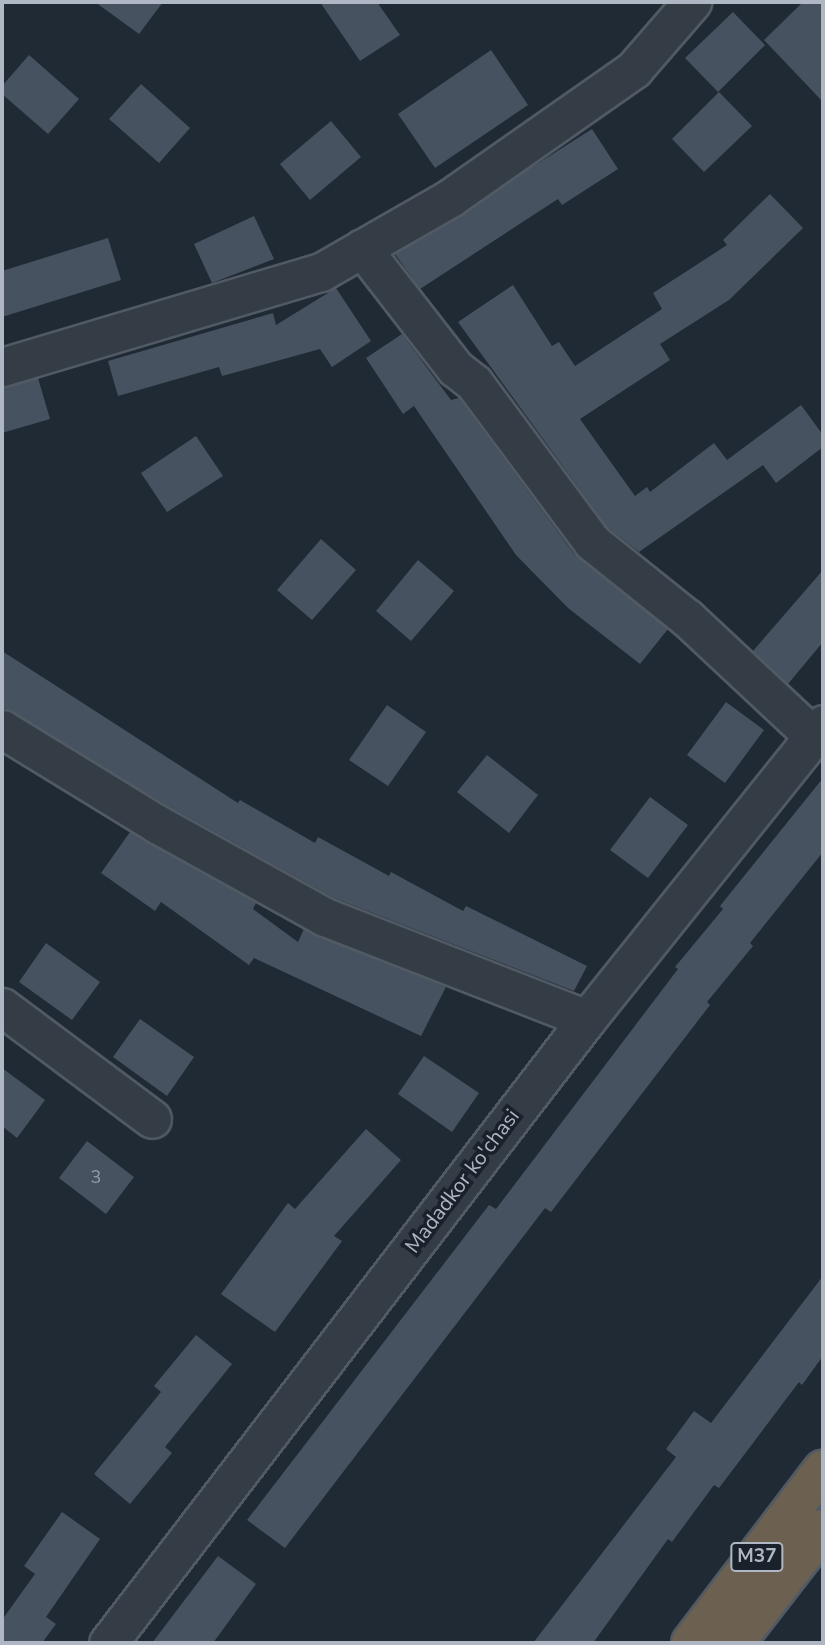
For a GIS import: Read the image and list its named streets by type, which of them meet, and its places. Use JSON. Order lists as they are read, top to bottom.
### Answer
{
  "streets": {
    "highway": ["M37"],
    "street": ["Madadkor ko'chasi"]
  },
  "house_numbers": ["3"]
}
